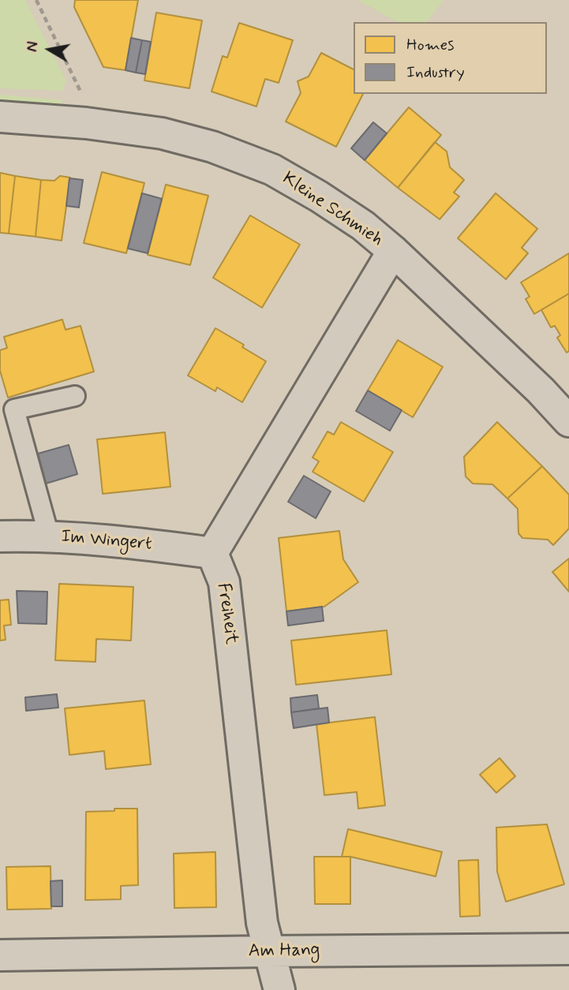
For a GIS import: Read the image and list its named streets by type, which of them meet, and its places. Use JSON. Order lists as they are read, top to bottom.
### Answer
{
  "streets": {
    "street": [
      "Kleine Schmieh",
      "Im Wingert",
      "Freiheit",
      "Am Hang"
    ]
  },
  "crossings": [
    ["Im Wingert", "Freiheit"],
    ["Freiheit", "Am Hang"]
  ],
  "legend": ["Homes", "Industry"],
  "north": "left"
}
